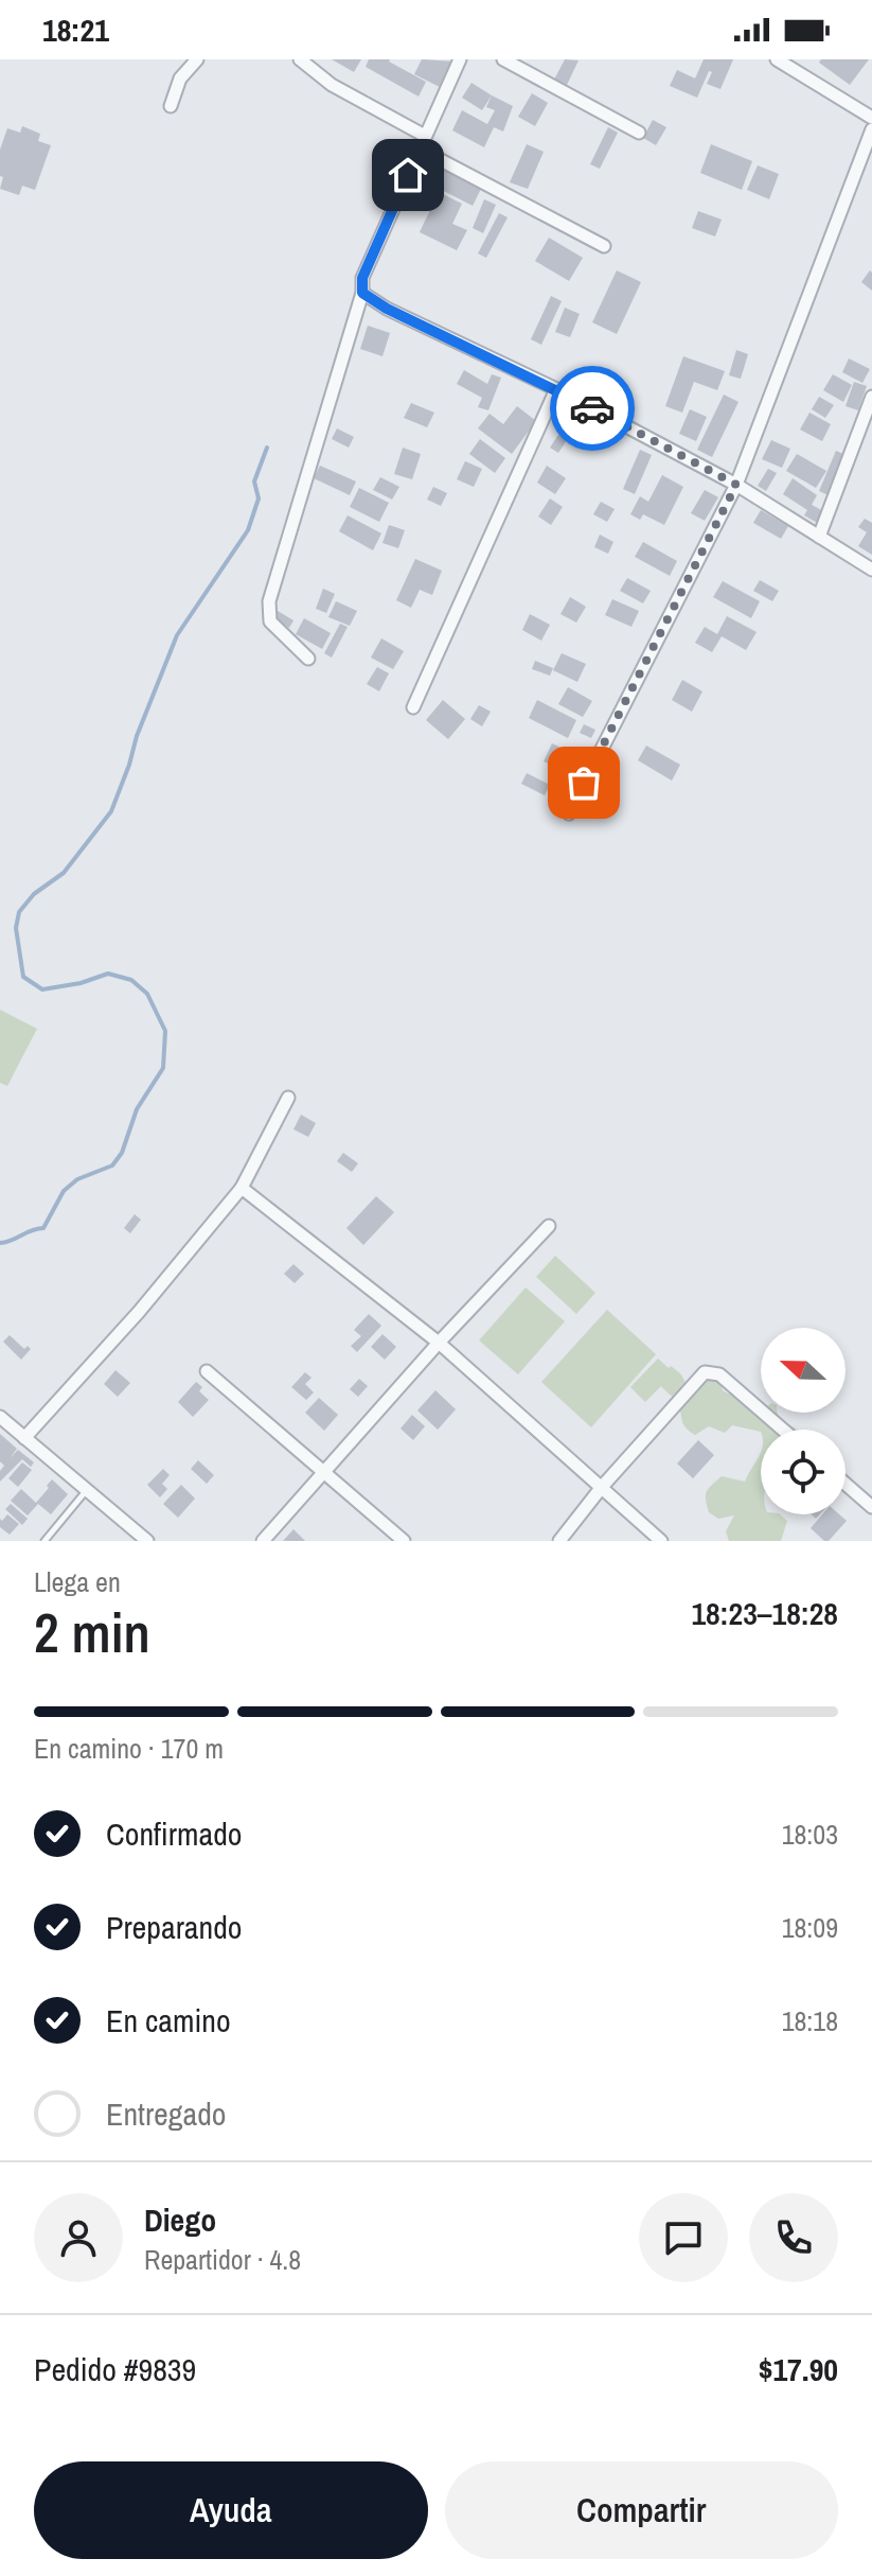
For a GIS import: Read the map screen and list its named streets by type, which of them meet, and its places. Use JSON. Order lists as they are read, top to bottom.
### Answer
{
  "north": "left",
  "page": {
    "status": "18:21",
    "heading": ["2 min", "Llega en", "18:23–18:28"],
    "panel": [
      "Diego",
      "Repartidor · 4.8",
      "Pedido #9839",
      "$17.90"
    ],
    "bar": "En camino · 170 m",
    "list": [
      ["Confirmado", "18:03"],
      ["Preparando", "18:09"],
      ["En camino", "18:18"],
      "Entregado"
    ],
    "buttons": ["Ayuda", "Compartir"]
  }
}
